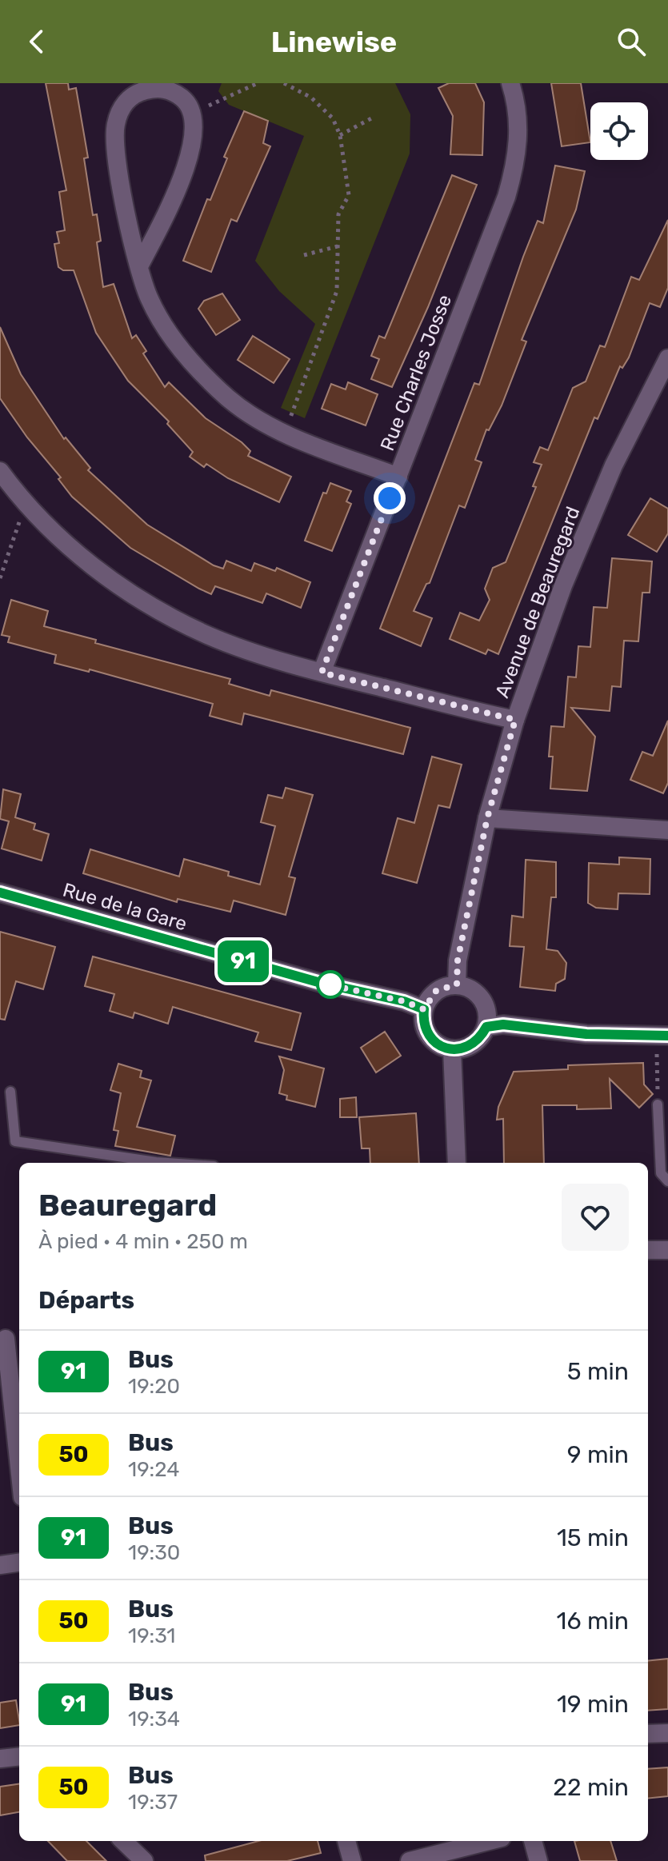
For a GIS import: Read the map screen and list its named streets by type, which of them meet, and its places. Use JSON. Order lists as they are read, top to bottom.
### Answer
{
  "streets": {
    "street": ["Rue Charles Josse", "Avenue de Beauregard", "Rue de la Gare"]
  },
  "crossings": [
    ["Avenue de Beauregard", "Rue de la Gare"]
  ],
  "lines": ["bus line 91"],
  "page": {
    "header": "Linewise",
    "on_map": "91",
    "heading": [
      ["Beauregard", "À pied · 4 min · 250 m"],
      "Départs"
    ],
    "list": [
      {
        "mark": "91",
        "name": "Bus",
        "note": "19:20",
        "value": "5 min"
      },
      {
        "mark": "50",
        "name": "Bus",
        "note": "19:24",
        "value": "9 min"
      },
      {
        "mark": "91",
        "name": "Bus",
        "note": "19:30",
        "value": "15 min"
      },
      {
        "mark": "50",
        "name": "Bus",
        "note": "19:31",
        "value": "16 min"
      },
      {
        "mark": "91",
        "name": "Bus",
        "note": "19:34",
        "value": "19 min"
      },
      {
        "mark": "50",
        "name": "Bus",
        "note": "19:37",
        "value": "22 min"
      }
    ]
  }
}
